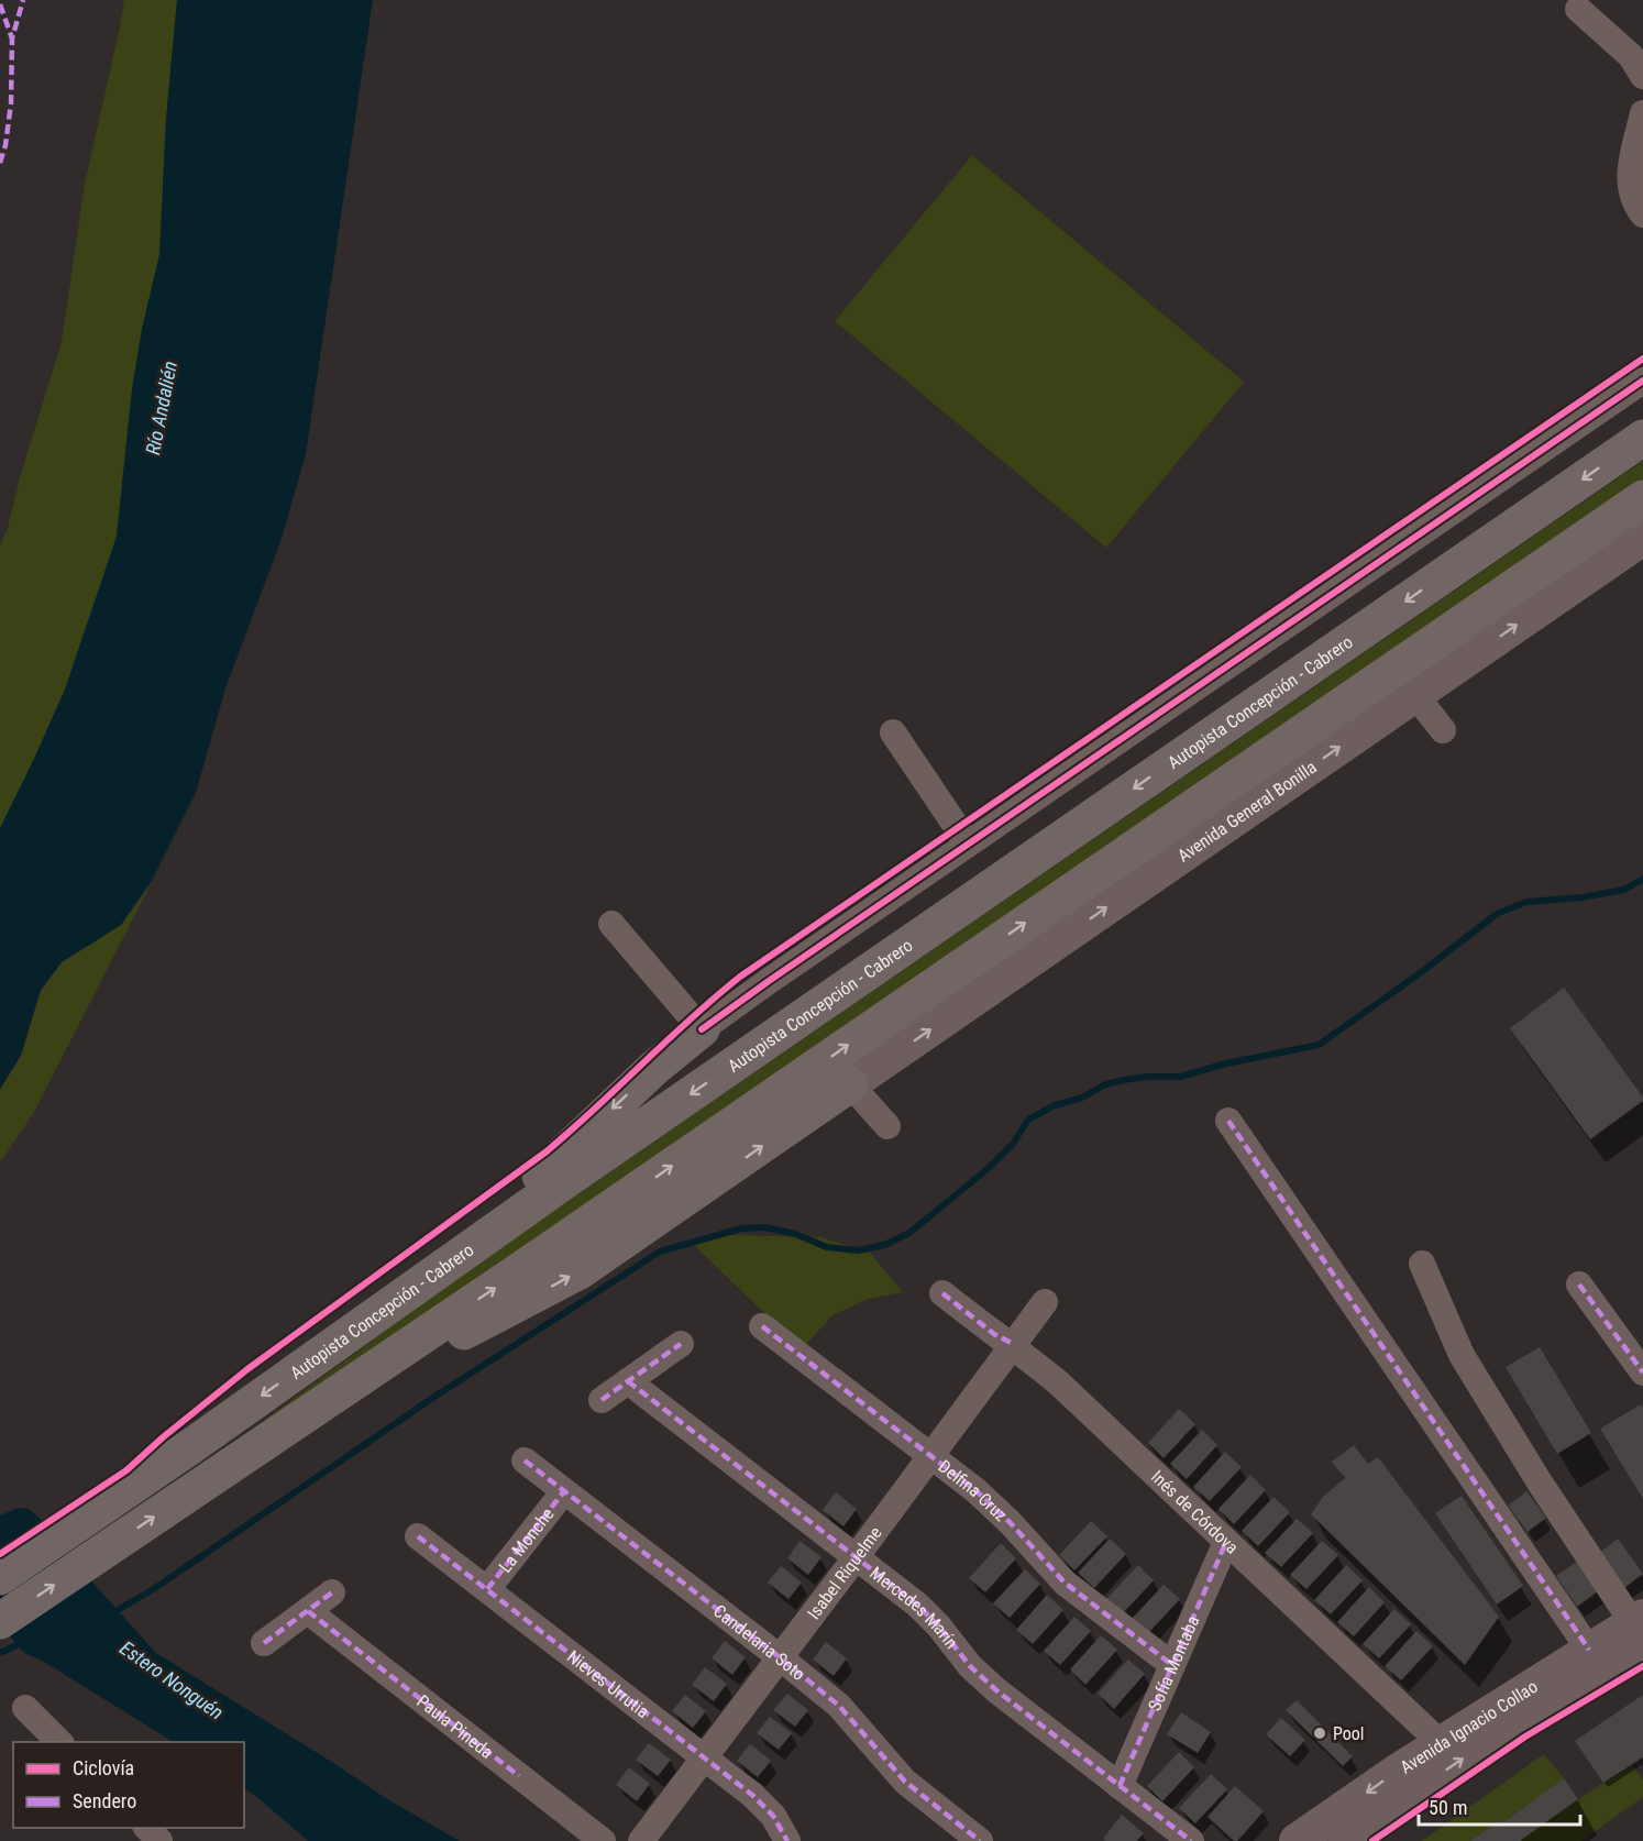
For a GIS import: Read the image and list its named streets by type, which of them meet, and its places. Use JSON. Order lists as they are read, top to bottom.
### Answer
{
  "streets": {
    "highway": ["Autopista Concepción - Cabrero"],
    "main road": ["Avenida General Bonilla", "Avenida Ignacio Collao"],
    "street": [
      "Delfina Cruz",
      "Inés de Córdova",
      "La Monche",
      "Isabel Riquelme",
      "Mercedes Marín",
      "Candelaria Soto",
      "Sofía Montaba",
      "Nieves Urrutia",
      "Paula Pineda"
    ]
  },
  "crossings": [
    ["Delfina Cruz", "Isabel Riquelme"],
    ["Delfina Cruz", "Sofía Montaba"],
    ["Inés de Córdova", "Isabel Riquelme"],
    ["Inés de Córdova", "Sofía Montaba"],
    ["Inés de Córdova", "Avenida Ignacio Collao"],
    ["La Monche", "Candelaria Soto"],
    ["La Monche", "Nieves Urrutia"],
    ["Isabel Riquelme", "Mercedes Marín"],
    ["Isabel Riquelme", "Candelaria Soto"],
    ["Isabel Riquelme", "Nieves Urrutia"],
    ["Mercedes Marín", "Sofía Montaba"]
  ],
  "one_way": ["Avenida General Bonilla"],
  "water": ["Río Andalién", "Estero Nonguén"],
  "places": ["Pool"],
  "legend": ["Ciclovía", "Sendero"],
  "scale_bar": "50 m"
}
